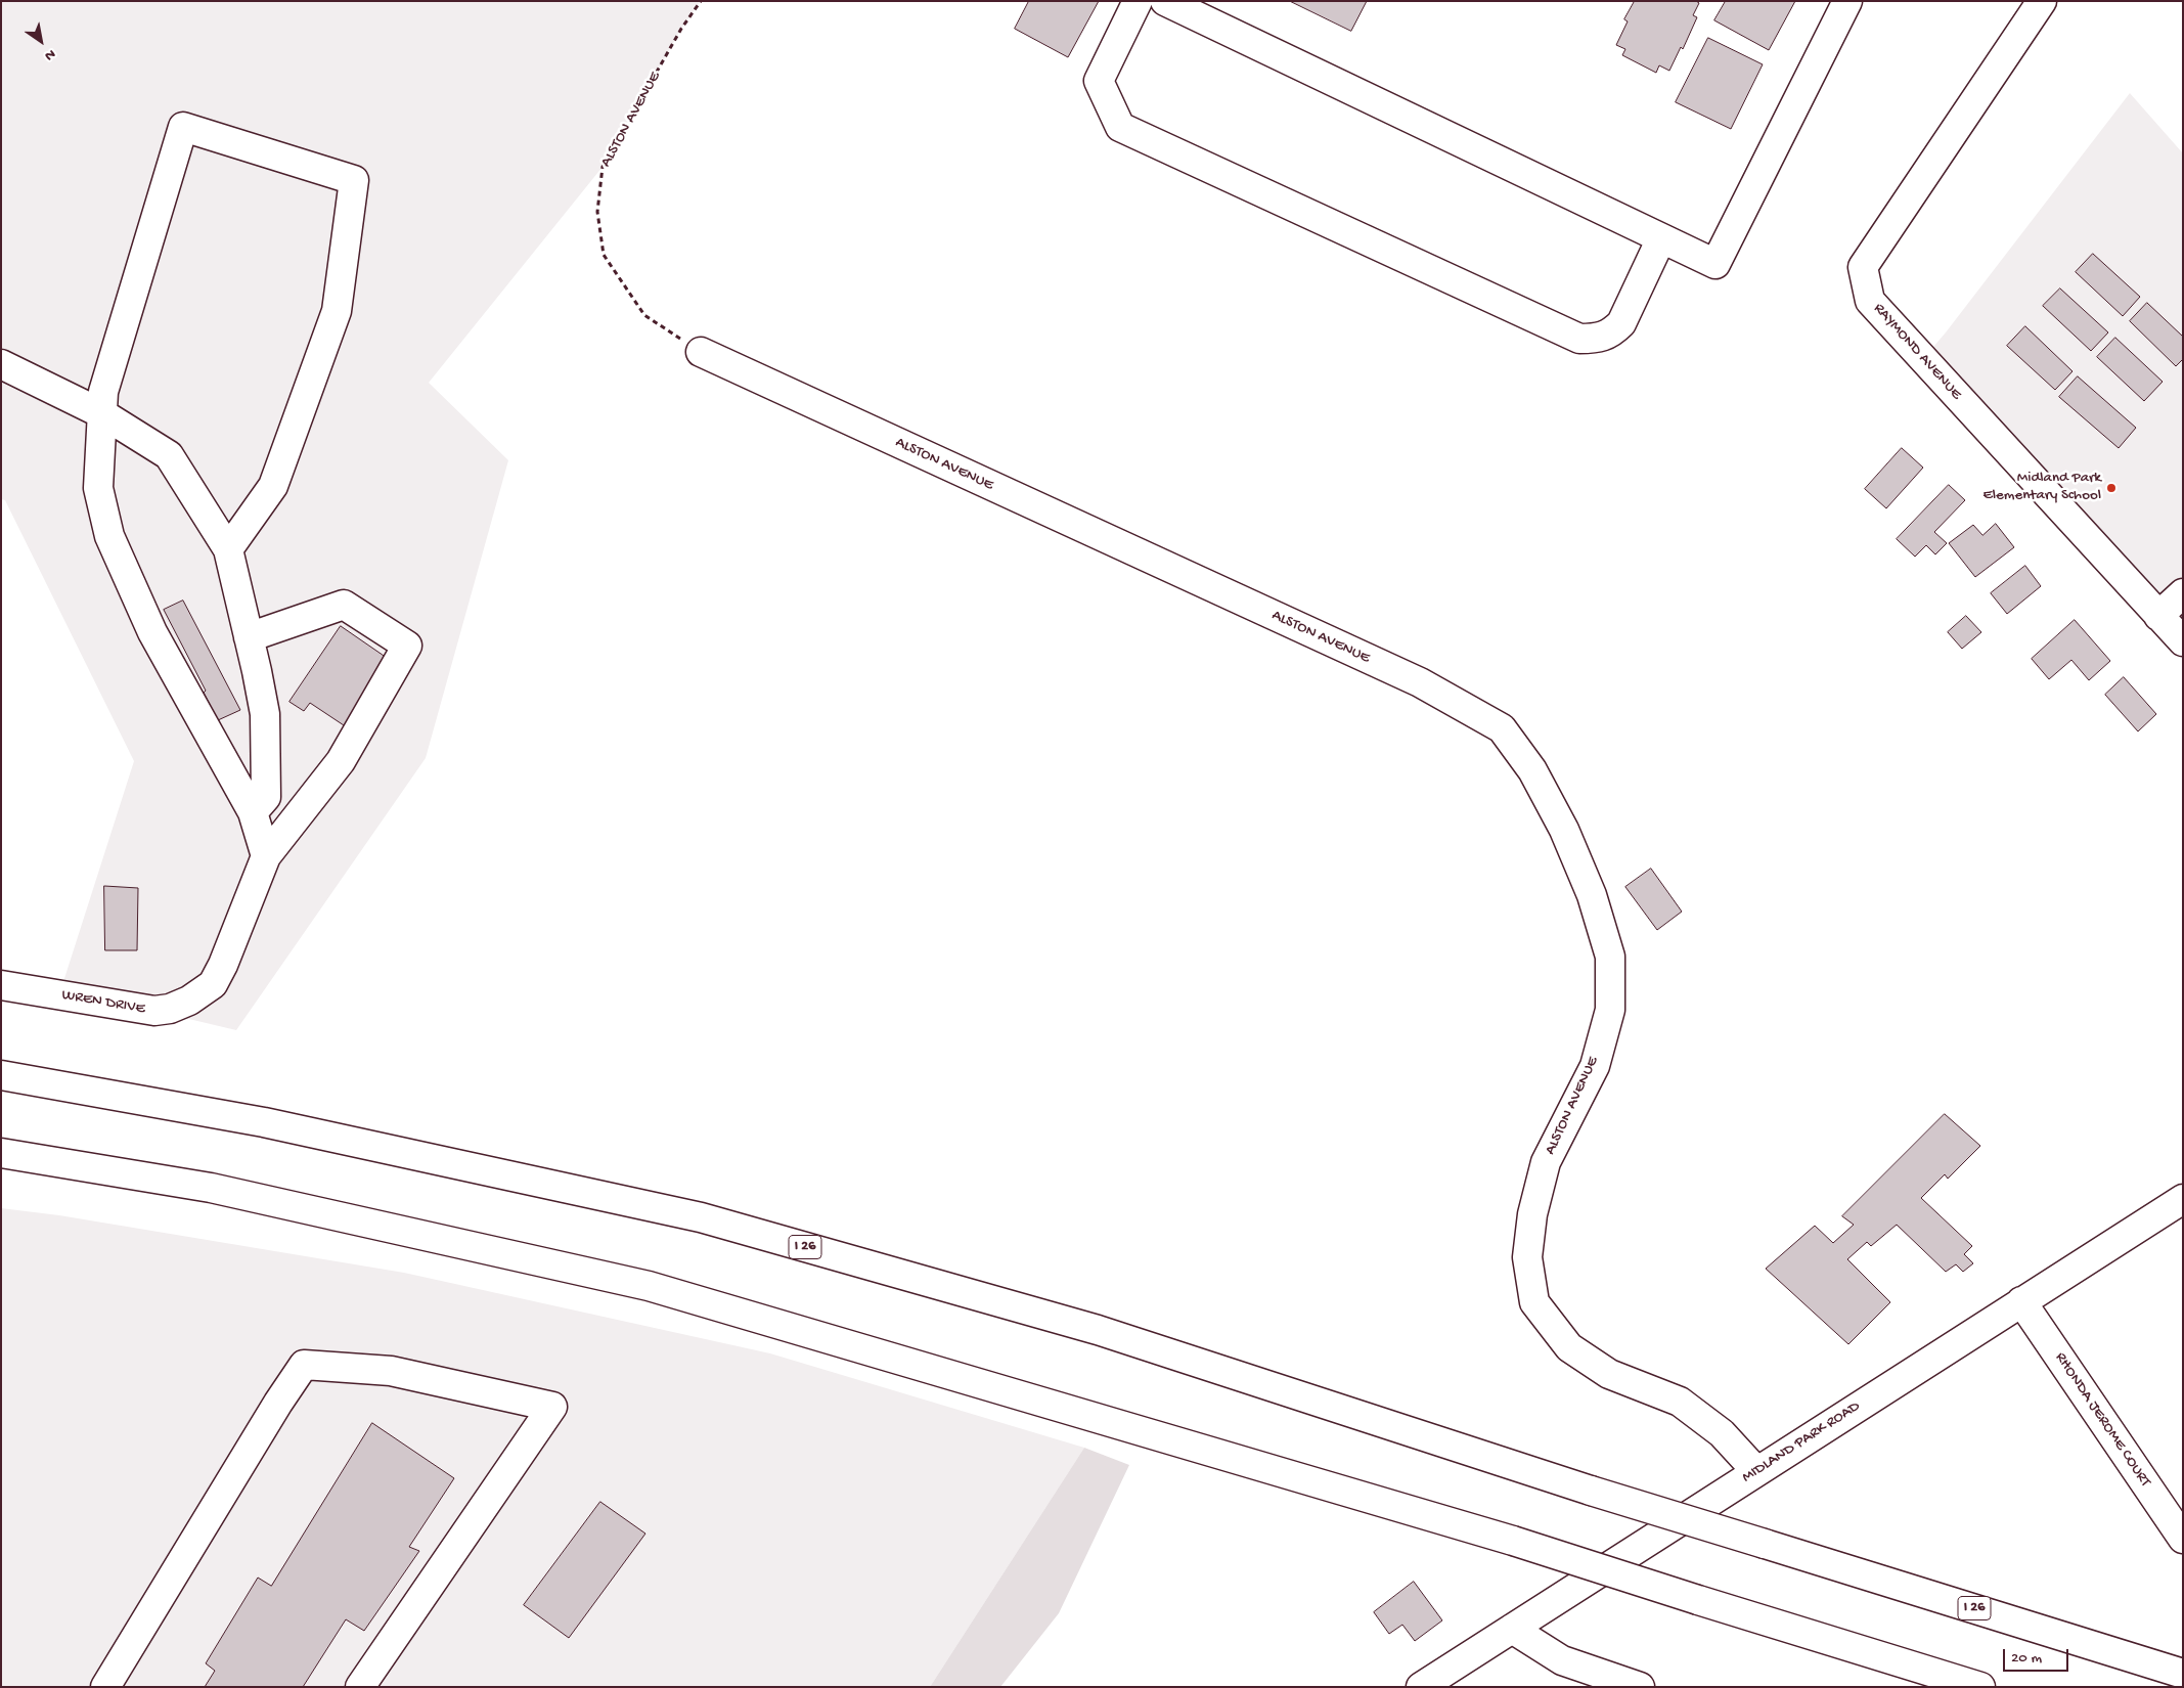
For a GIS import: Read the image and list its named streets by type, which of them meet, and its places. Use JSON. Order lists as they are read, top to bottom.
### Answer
{
  "streets": {
    "main road": [
      "ALSTON AVENUE",
      "RAYMOND AVENUE",
      "WREN DRIVE",
      "I 26",
      "RHONDA JEROME COURT",
      "MIDLAND PARK ROAD"
    ]
  },
  "crossings": [
    ["ALSTON AVENUE", "MIDLAND PARK ROAD"],
    ["RHONDA JEROME COURT", "MIDLAND PARK ROAD"]
  ],
  "places": ["Midland Park Elementary School"],
  "scale_bar": "20 m",
  "north": "bottom right"
}
